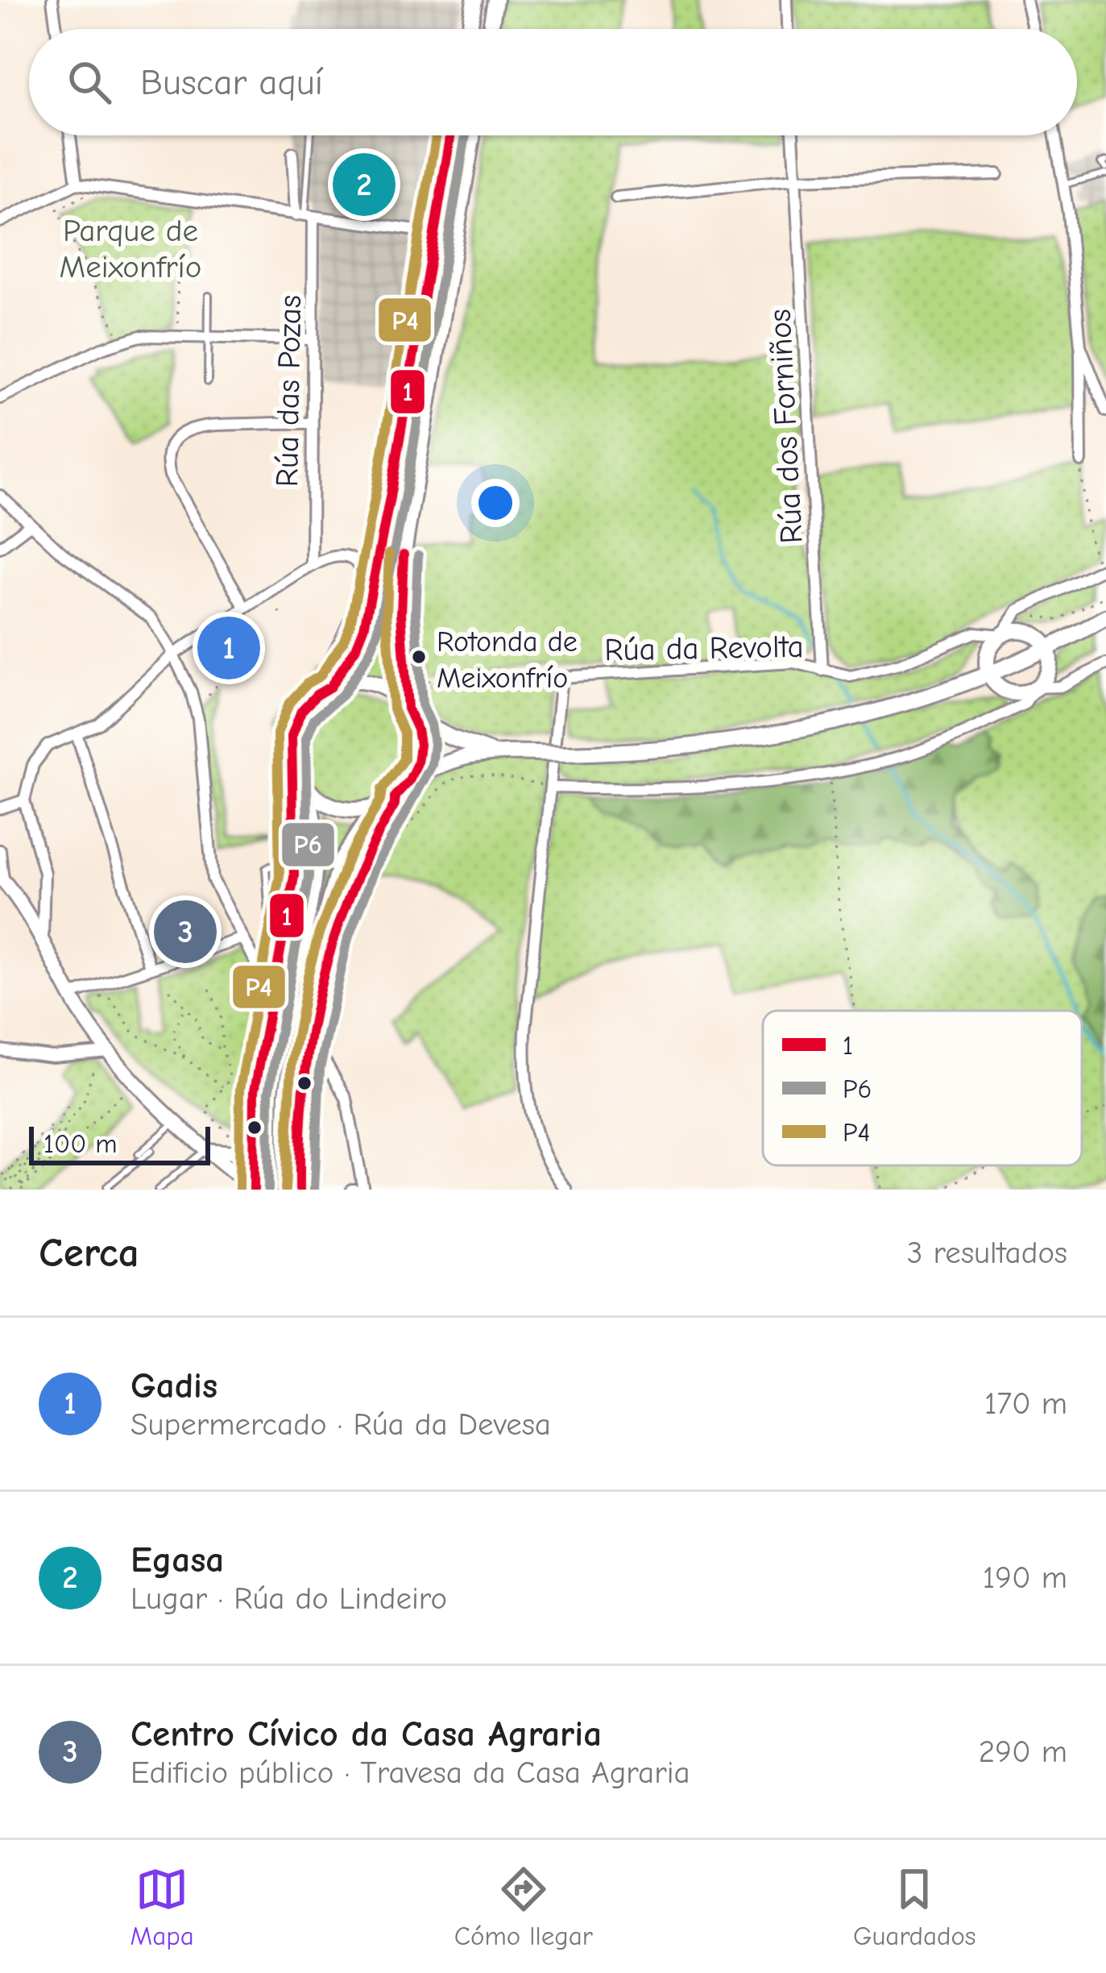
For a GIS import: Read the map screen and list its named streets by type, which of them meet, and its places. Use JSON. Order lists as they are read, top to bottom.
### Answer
{
  "streets": {
    "street": ["Rúa das Pozas", "Rúa dos Forniños", "Rúa da Revolta"]
  },
  "crossings": [
    ["Rúa dos Forniños", "Rúa da Revolta"]
  ],
  "parks": ["Parque de Meixonfrío"],
  "places": ["Rotonda de Meixonfrío"],
  "lines": ["transit line 1", "transit line P6", "transit line P4"],
  "legend": ["1", "P6", "P4"],
  "scale_bar": "100 m",
  "page": {
    "search": "Buscar aquí",
    "pins": ["2", "1", "3"],
    "scale": "100 m",
    "heading": ["Cerca", "3 resultados"],
    "list": [
      {
        "mark": "1",
        "name": "Gadis",
        "note": "Supermercado · Rúa da Devesa",
        "value": "170 m"
      },
      {
        "mark": "2",
        "name": "Egasa",
        "note": "Lugar · Rúa do Lindeiro",
        "value": "190 m"
      },
      {
        "mark": "3",
        "name": "Centro Cívico da Casa Agraria",
        "note": "Edificio público · Travesa da Casa Agraria",
        "value": "290 m"
      }
    ],
    "nav": ["Mapa", "Cómo llegar", "Guardados"]
  }
}
